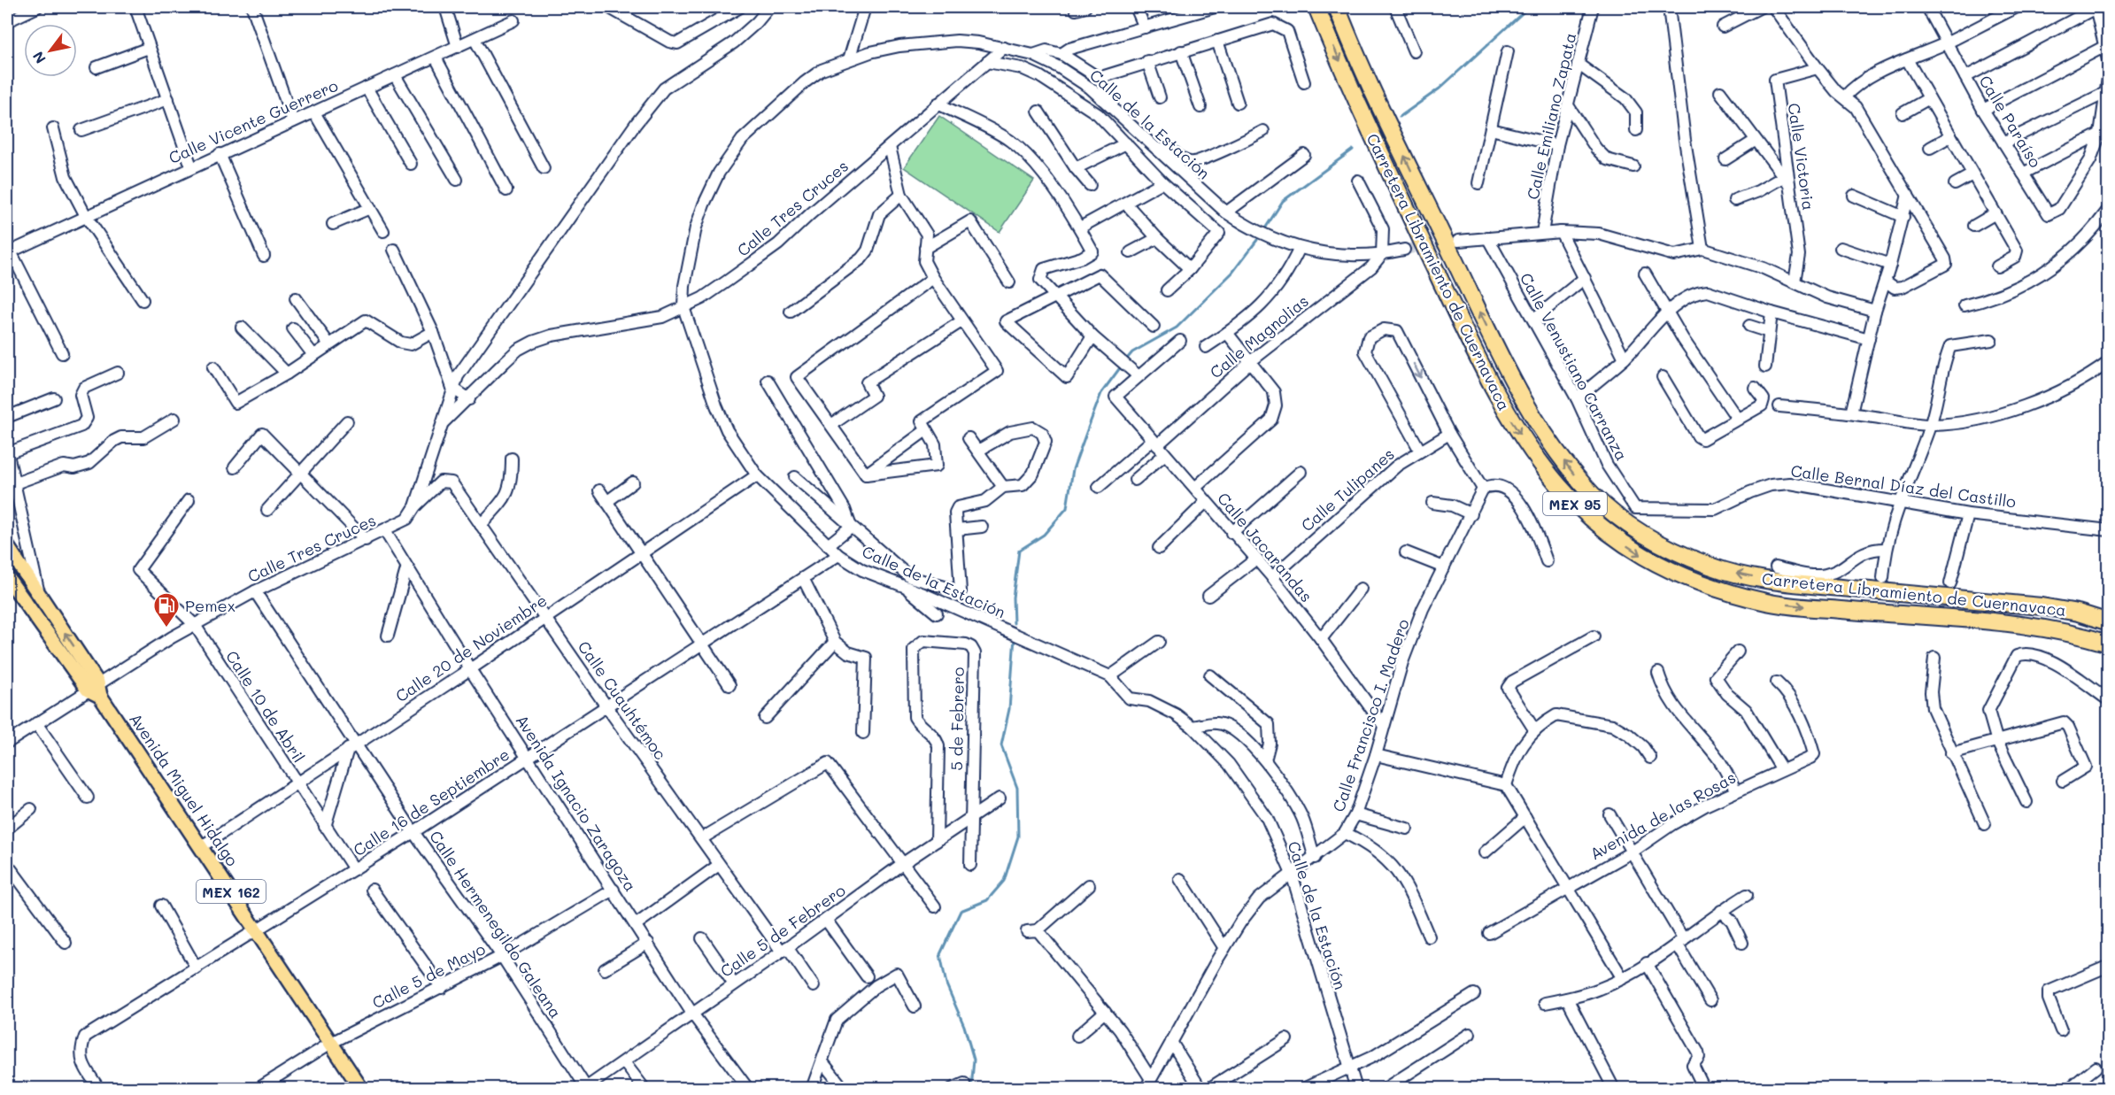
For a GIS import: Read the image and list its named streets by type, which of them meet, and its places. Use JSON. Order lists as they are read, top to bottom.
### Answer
{
  "streets": {
    "highway": ["Carretera Libramiento de Cuernavaca", "MEX 95"],
    "main road": ["Avenida Miguel Hidalgo", "MEX 162"],
    "street": [
      "Calle Emiliano Zapata",
      "Calle Vicente Guerrero",
      "Calle Paraíso",
      "Calle de la Estación",
      "Calle Victoria",
      "Calle Tres Cruces",
      "Calle Magnolias",
      "Calle Venustiano Carranza",
      "Calle Bernal Díaz del Castillo",
      "Calle Tulipanes",
      "Calle Jacarandas",
      "Calle 20 de Noviembre",
      "Calle Cuauhtémoc",
      "Calle 10 de Abril",
      "Calle Francisco I. Madero",
      "5 de Febrero",
      "Calle 16 de Septiembre",
      "Avenida Ignacio Zaragoza",
      "Avenida de las Rosas",
      "Calle Hermenegildo Galeana",
      "Calle 5 de Febrero",
      "Calle 5 de Mayo"
    ]
  },
  "crossings": [
    ["Calle de la Estación", "Calle Tres Cruces"],
    ["Calle de la Estación", "Calle Magnolias"],
    ["Calle de la Estación", "Calle 20 de Noviembre"],
    ["Calle de la Estación", "Calle Francisco I. Madero"],
    ["Calle de la Estación", "Calle 16 de Septiembre"],
    ["Calle Tres Cruces", "Calle 10 de Abril"],
    ["Calle Tres Cruces", "Avenida Miguel Hidalgo"],
    ["Calle Tres Cruces", "Avenida Ignacio Zaragoza"],
    ["Calle Tres Cruces", "Calle Hermenegildo Galeana"],
    ["Calle Magnolias", "Calle Jacarandas"],
    ["Calle Venustiano Carranza", "Calle Bernal Díaz del Castillo"],
    ["Calle Tulipanes", "Calle Jacarandas"],
    ["Calle Jacarandas", "Calle Francisco I. Madero"],
    ["Calle 20 de Noviembre", "Calle Cuauhtémoc"],
    ["Calle 20 de Noviembre", "Calle 10 de Abril"],
    ["Calle 20 de Noviembre", "Avenida Miguel Hidalgo"],
    ["Calle 20 de Noviembre", "Avenida Ignacio Zaragoza"],
    ["Calle 20 de Noviembre", "Calle Hermenegildo Galeana"],
    ["Calle Cuauhtémoc", "Calle 16 de Septiembre"],
    ["Calle Cuauhtémoc", "Calle 5 de Febrero"],
    ["Calle 10 de Abril", "Calle 16 de Septiembre"],
    ["5 de Febrero", "Calle 5 de Febrero"],
    ["Avenida Miguel Hidalgo", "Calle 16 de Septiembre"],
    ["Avenida Miguel Hidalgo", "Calle 5 de Mayo"],
    ["Calle 16 de Septiembre", "Avenida Ignacio Zaragoza"],
    ["Calle 16 de Septiembre", "Calle Hermenegildo Galeana"],
    ["Avenida Ignacio Zaragoza", "Calle 5 de Febrero"],
    ["Avenida Ignacio Zaragoza", "Calle 5 de Mayo"],
    ["Calle Hermenegildo Galeana", "Calle 5 de Febrero"],
    ["Calle Hermenegildo Galeana", "Calle 5 de Mayo"]
  ],
  "places": {
    "fuel station": ["Pemex"]
  },
  "north": "bottom left"
}
